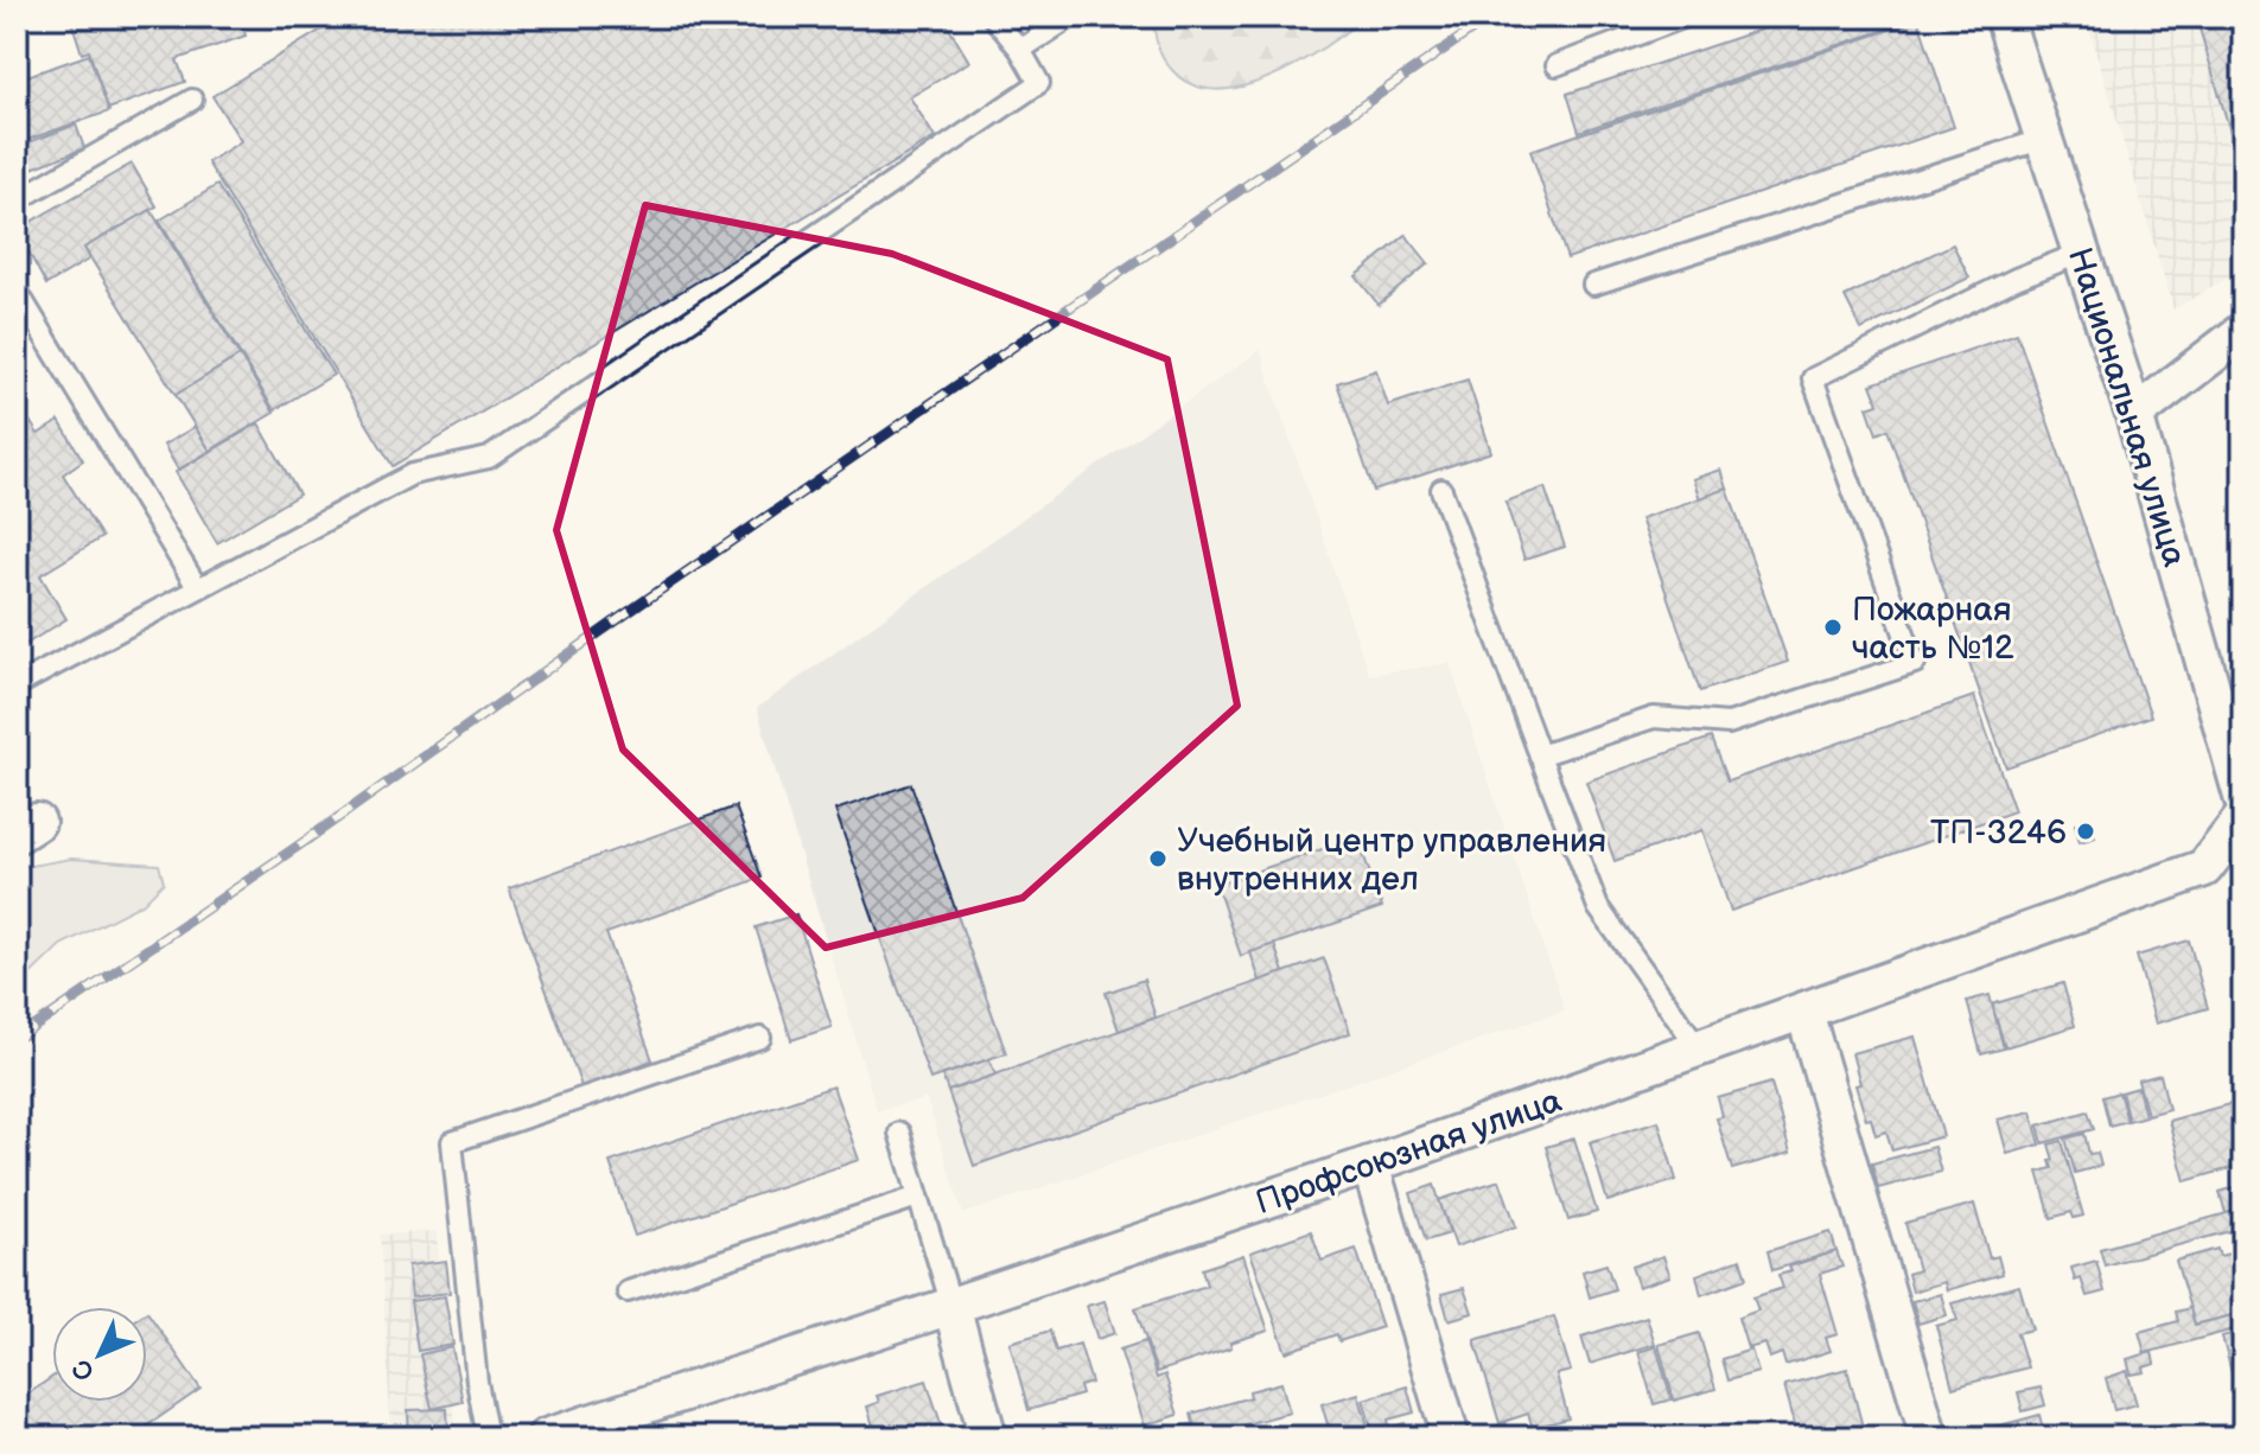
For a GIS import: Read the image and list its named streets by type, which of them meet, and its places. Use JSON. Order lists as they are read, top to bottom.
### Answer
{
  "streets": {
    "street": ["Национальная улица", "Профсоюзная улица"]
  },
  "places": ["Пожарная часть №12", "ТП-3246", "Учебный центр управления внутренних дел"],
  "north": "bottom left"
}
